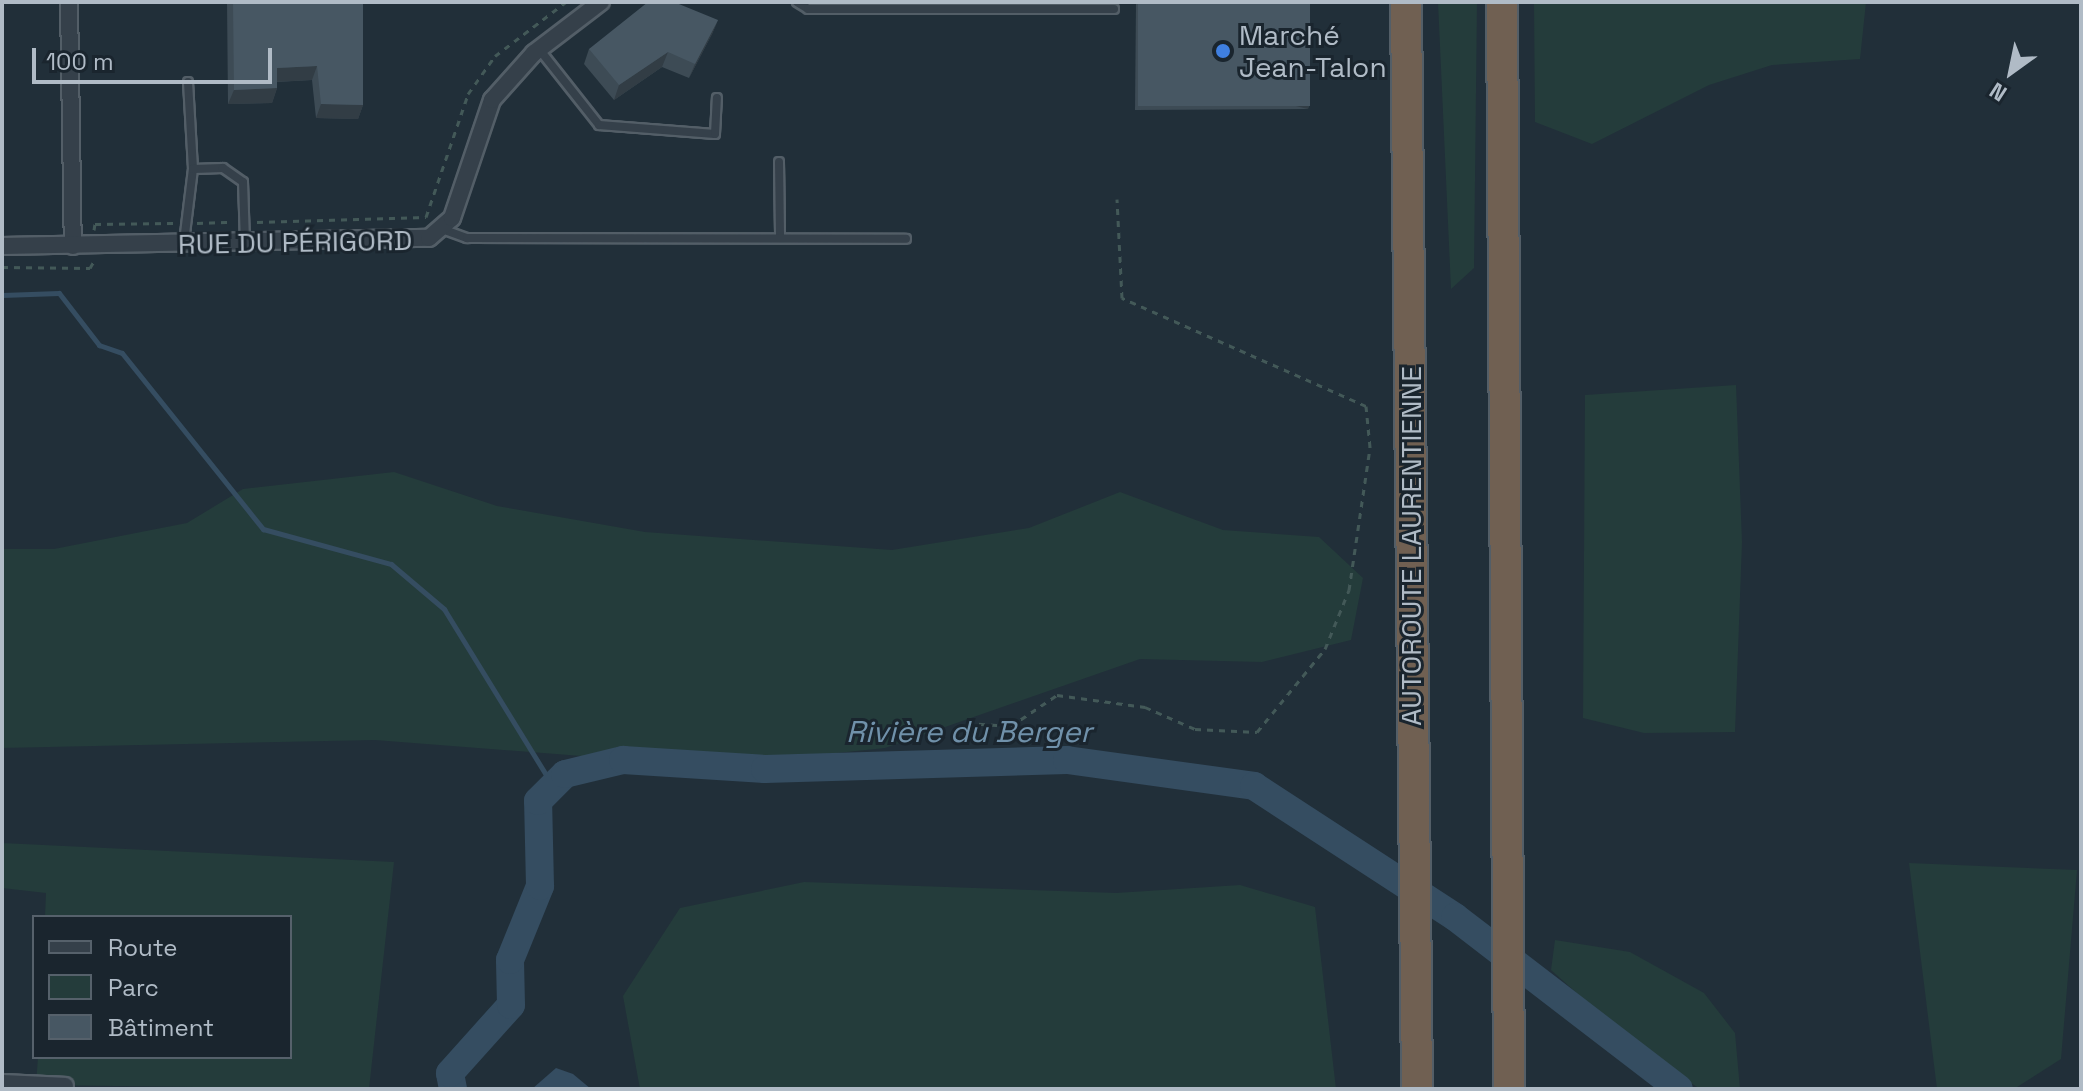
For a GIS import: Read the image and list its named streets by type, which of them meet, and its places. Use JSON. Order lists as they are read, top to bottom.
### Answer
{
  "streets": {
    "highway": ["AUTOROUTE LAURENTIENNE"],
    "street": ["RUE DU PÉRIGORD"]
  },
  "water": ["Rivière du Berger"],
  "places": ["Marché Jean-Talon"],
  "legend": ["Route", "Parc", "Bâtiment"],
  "scale_bar": "100 m",
  "north": "bottom left"
}
